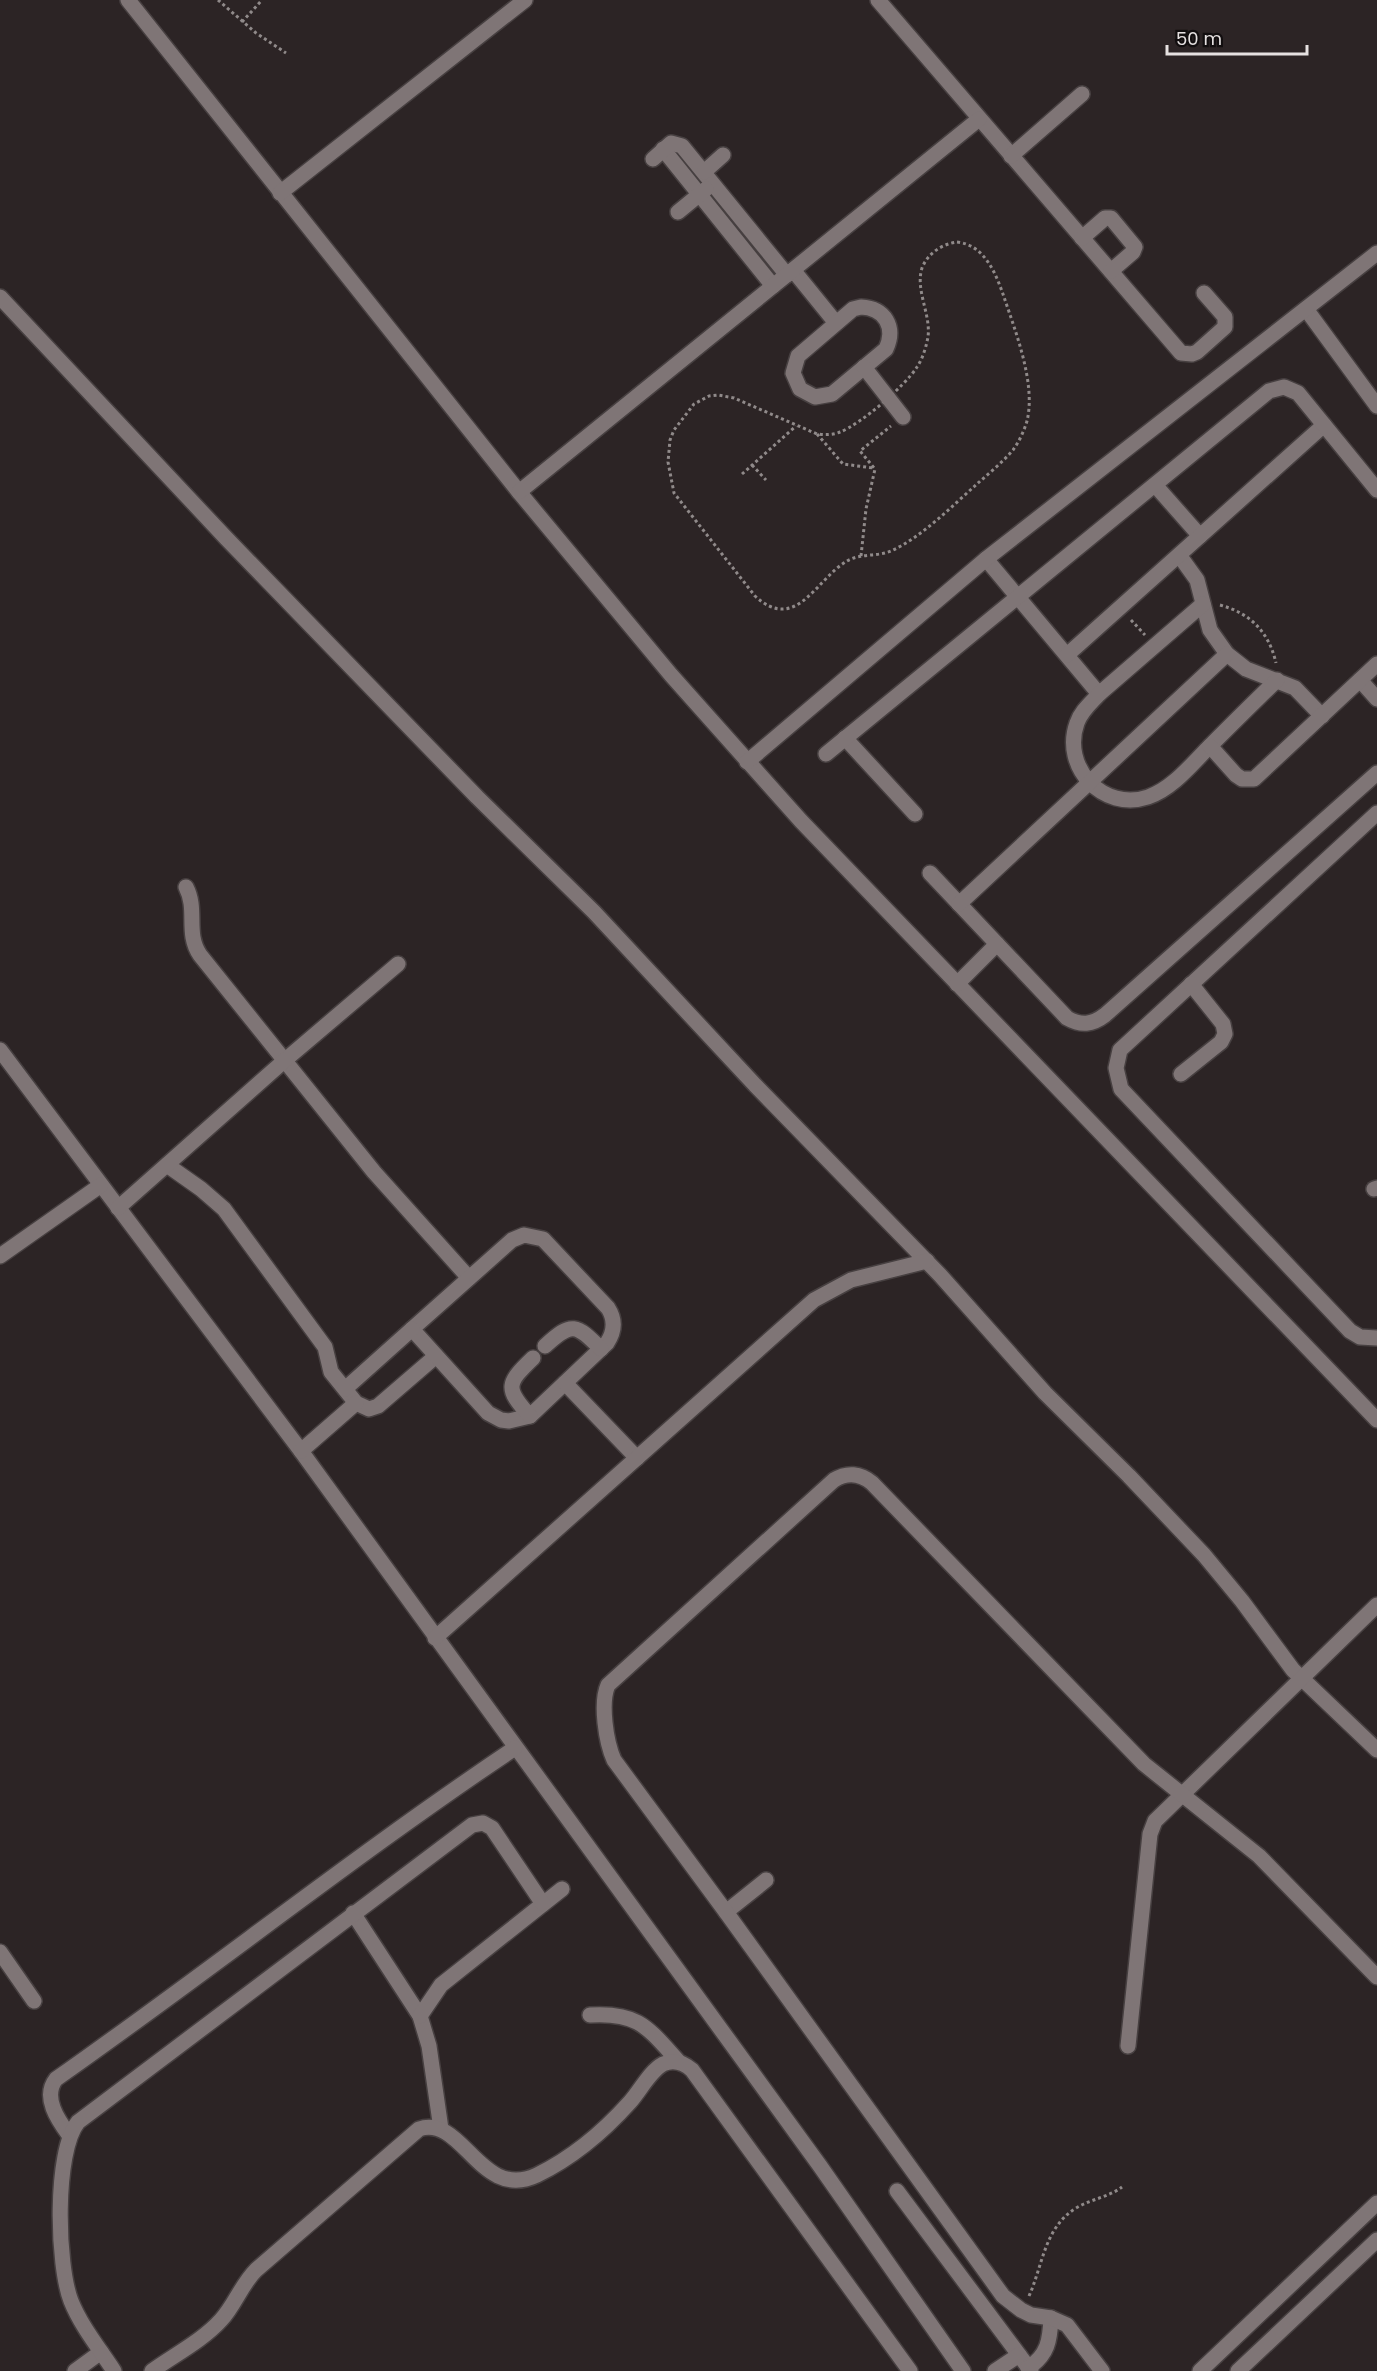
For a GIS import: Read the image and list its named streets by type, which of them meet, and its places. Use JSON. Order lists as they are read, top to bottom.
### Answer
{
  "scale_bar": "50 m"
}
